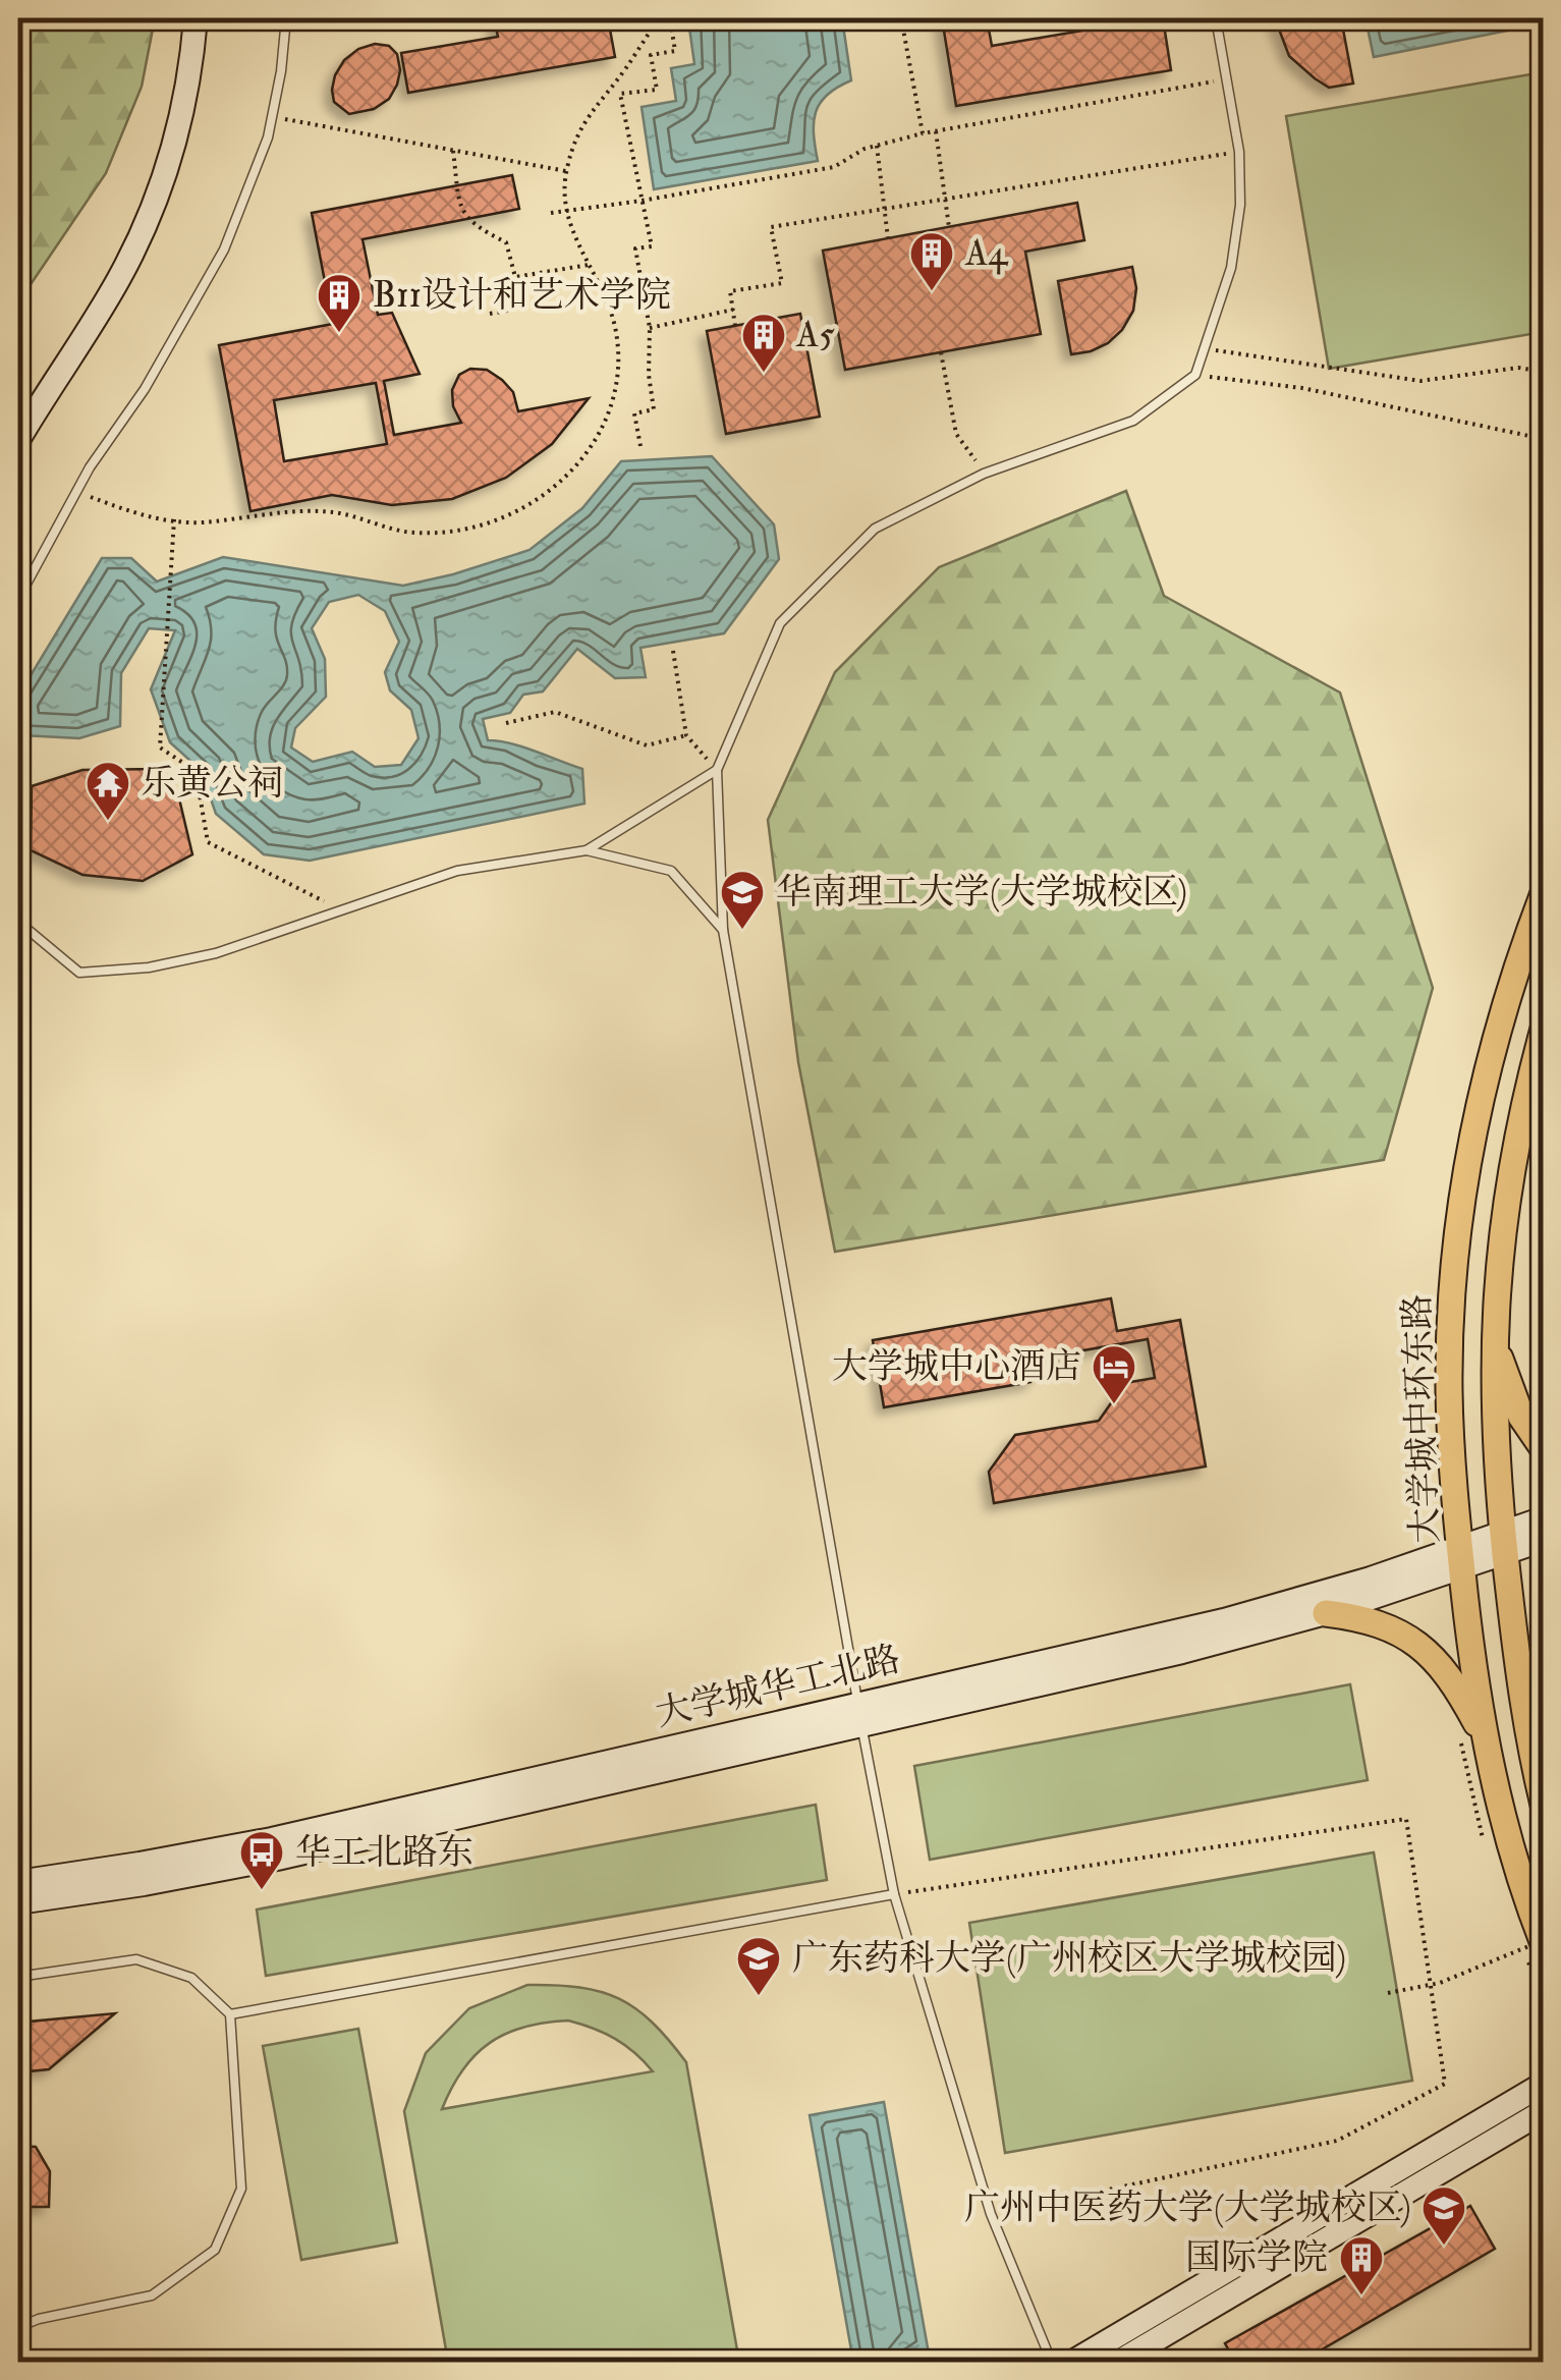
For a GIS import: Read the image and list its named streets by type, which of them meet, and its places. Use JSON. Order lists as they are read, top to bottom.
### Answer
{
  "streets": {
    "main road": ["大学城中环东路", "大学城华工北路"]
  },
  "crossings": [
    ["大学城中环东路", "大学城华工北路"]
  ],
  "places": {
    "building": [
      "A4",
      "B11设计和艺术学院",
      "A5",
      "国际学院"
    ],
    "temple": ["乐黄公祠"],
    "school or university": ["华南理工大学(大学城校区)", "广东药科大学(广州校区大学城校园)", "广州中医药大学(大学城校区)"],
    "hotel": ["大学城中心酒店"],
    "bus stop": ["华工北路东"]
  }
}
